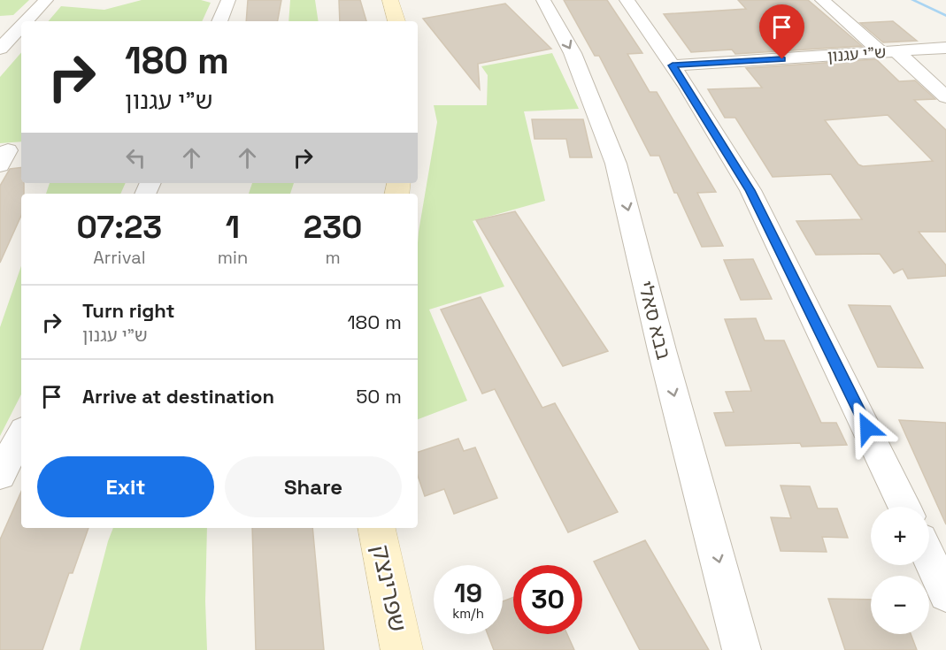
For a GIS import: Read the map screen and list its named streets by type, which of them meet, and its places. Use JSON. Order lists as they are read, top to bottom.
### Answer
{
  "streets": {
    "street": ["ש\"י עגנון", "בבא סאלי", "שפרינצק"]
  },
  "page": {
    "turn": ["180 m", "ש\"י עגנון"],
    "eta": [
      "07:23",
      "Arrival",
      "1",
      "min",
      "230",
      "m"
    ],
    "list": [
      {
        "name": "Turn right",
        "note": "ש\"י עגנון",
        "value": "180 m"
      },
      {
        "name": "Arrive at destination",
        "value": "50 m"
      }
    ],
    "buttons": ["Exit", "Share"],
    "map_buttons": ["+", "−"],
    "speed": "19 km/h",
    "limit": "30"
  }
}
